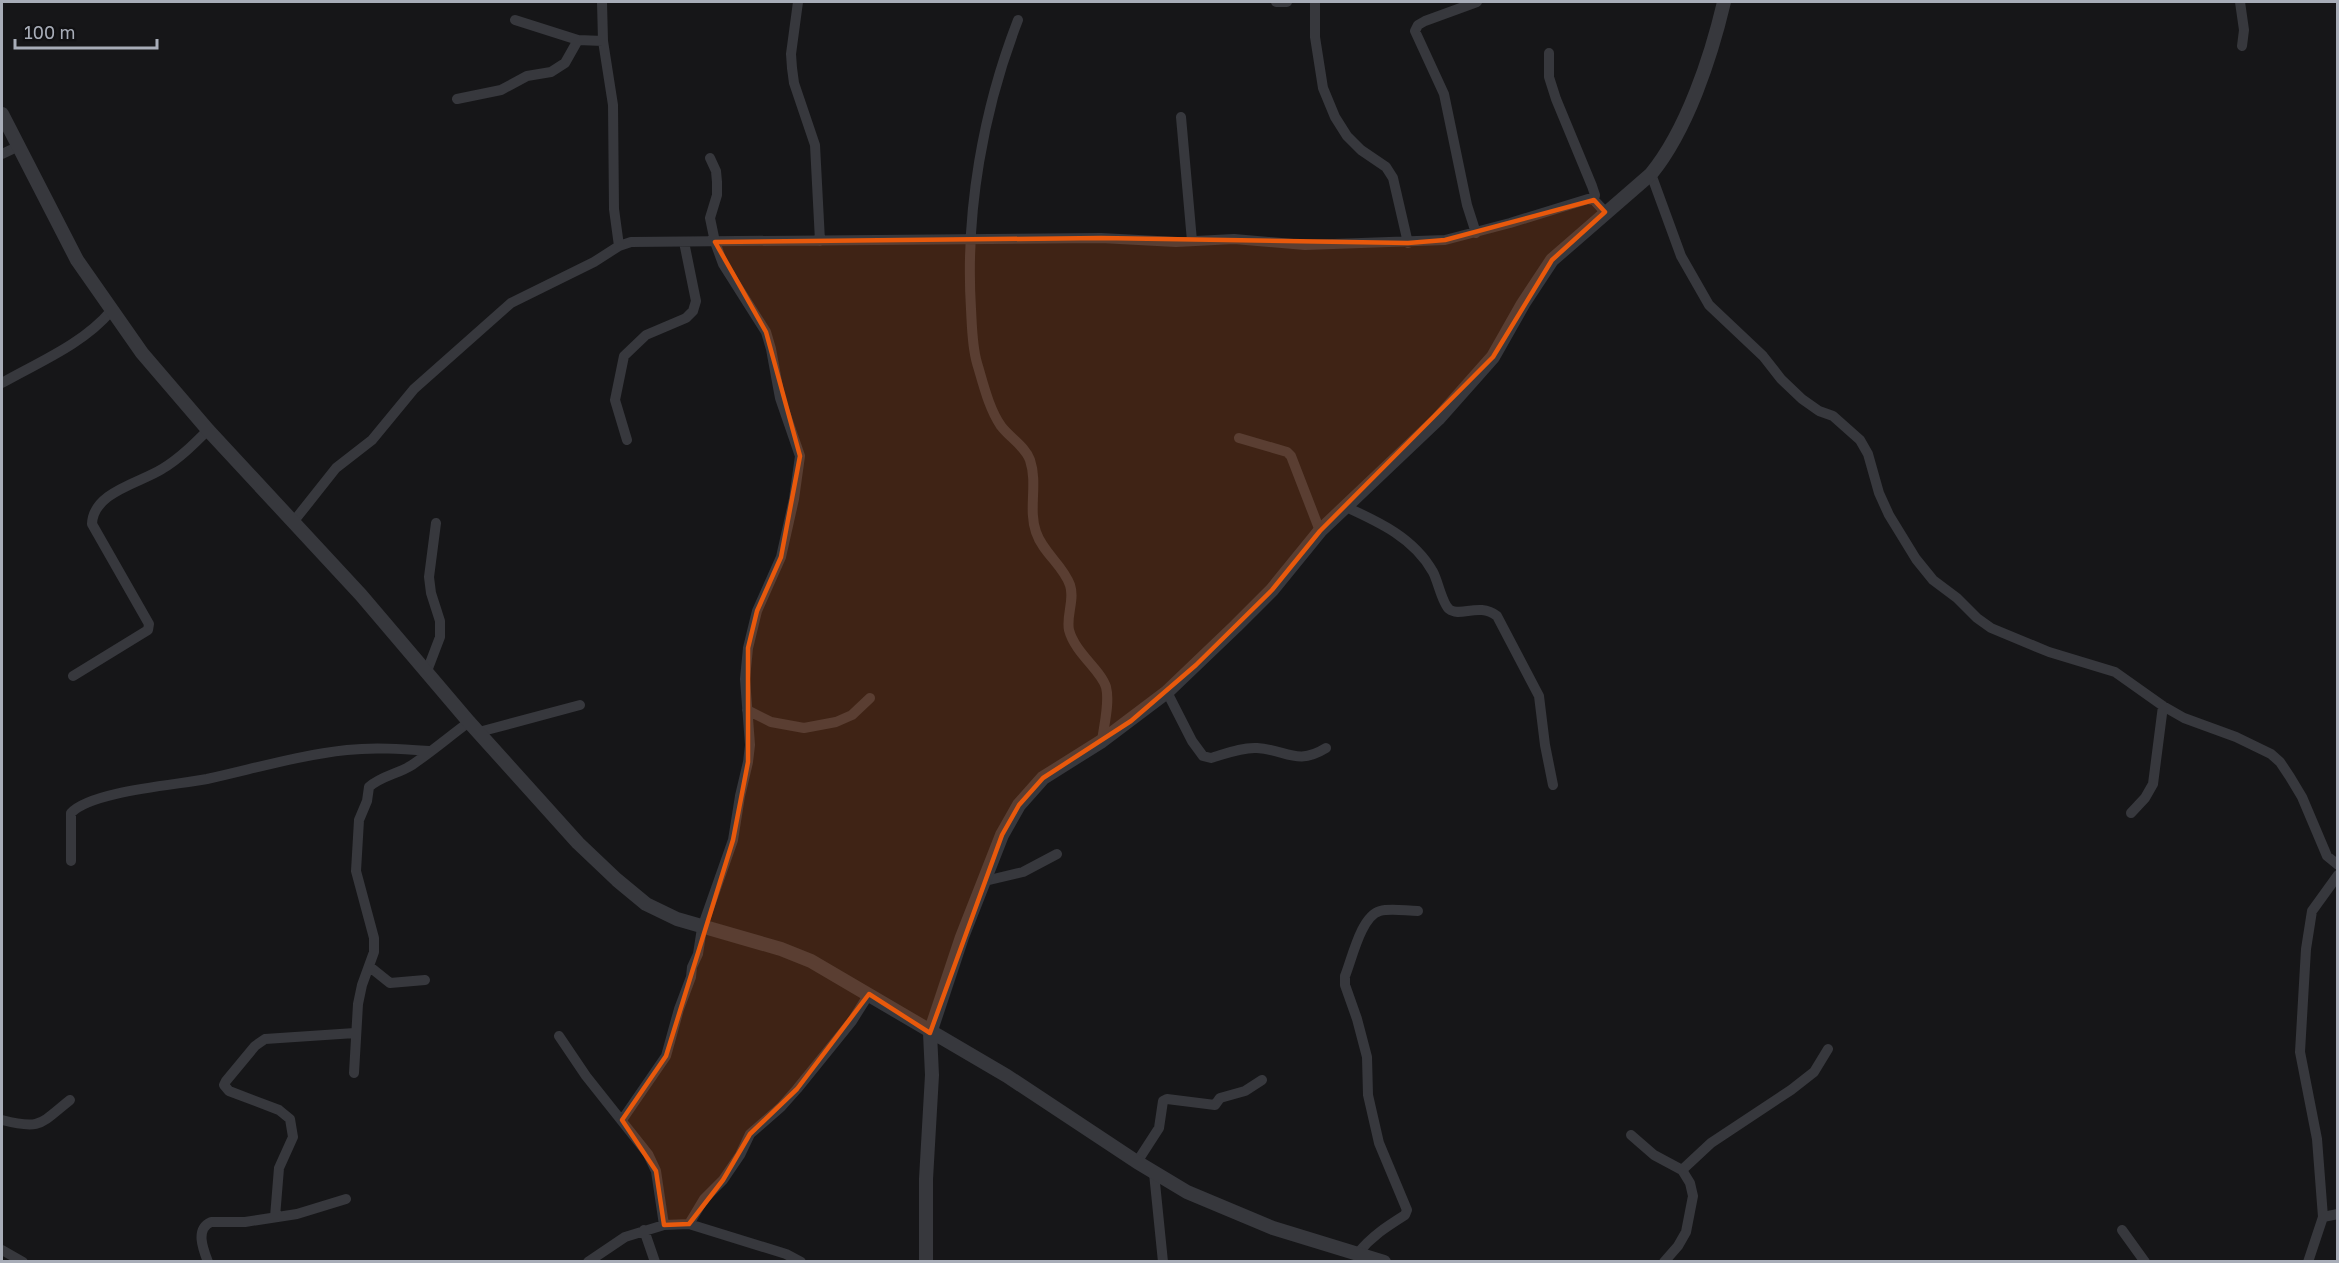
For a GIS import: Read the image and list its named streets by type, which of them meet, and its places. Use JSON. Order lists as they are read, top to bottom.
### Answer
{
  "scale_bar": "100 m"
}
